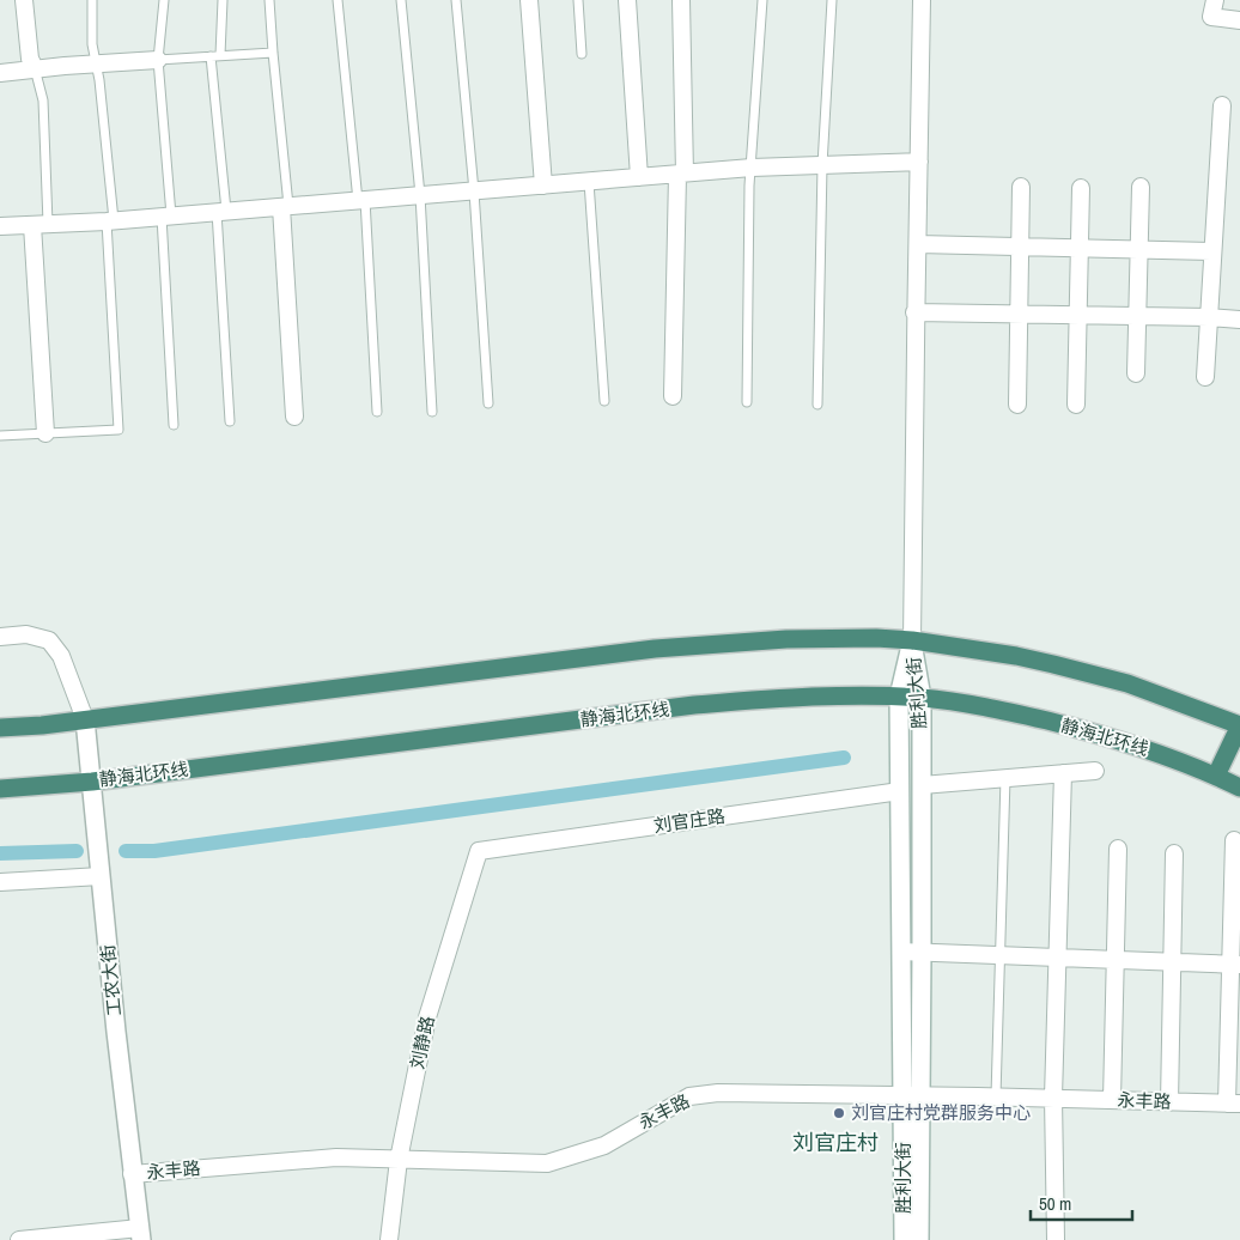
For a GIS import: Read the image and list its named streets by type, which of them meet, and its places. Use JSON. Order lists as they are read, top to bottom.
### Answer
{
  "streets": {
    "highway": ["静海北环线"],
    "main road": ["胜利大街", "工农大街"],
    "street": ["刘官庄路", "刘静路", "永丰路"]
  },
  "crossings": [
    ["胜利大街", "静海北环线"],
    ["胜利大街", "刘官庄路"],
    ["胜利大街", "永丰路"],
    ["静海北环线", "工农大街"],
    ["刘官庄路", "刘静路"],
    ["工农大街", "永丰路"],
    ["刘静路", "永丰路"]
  ],
  "districts": ["刘官庄村"],
  "places": ["刘官庄村党群服务中心"],
  "scale_bar": "50 m"
}
